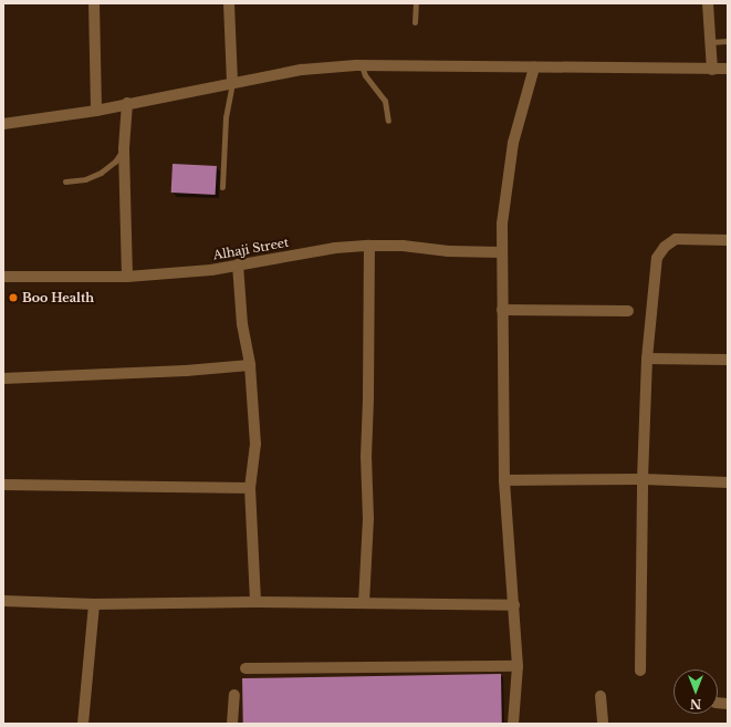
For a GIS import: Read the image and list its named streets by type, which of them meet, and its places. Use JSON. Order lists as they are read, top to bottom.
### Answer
{
  "streets": {
    "street": ["Alhaji Street"]
  },
  "places": ["Boo Health"],
  "north": "bottom"
}
